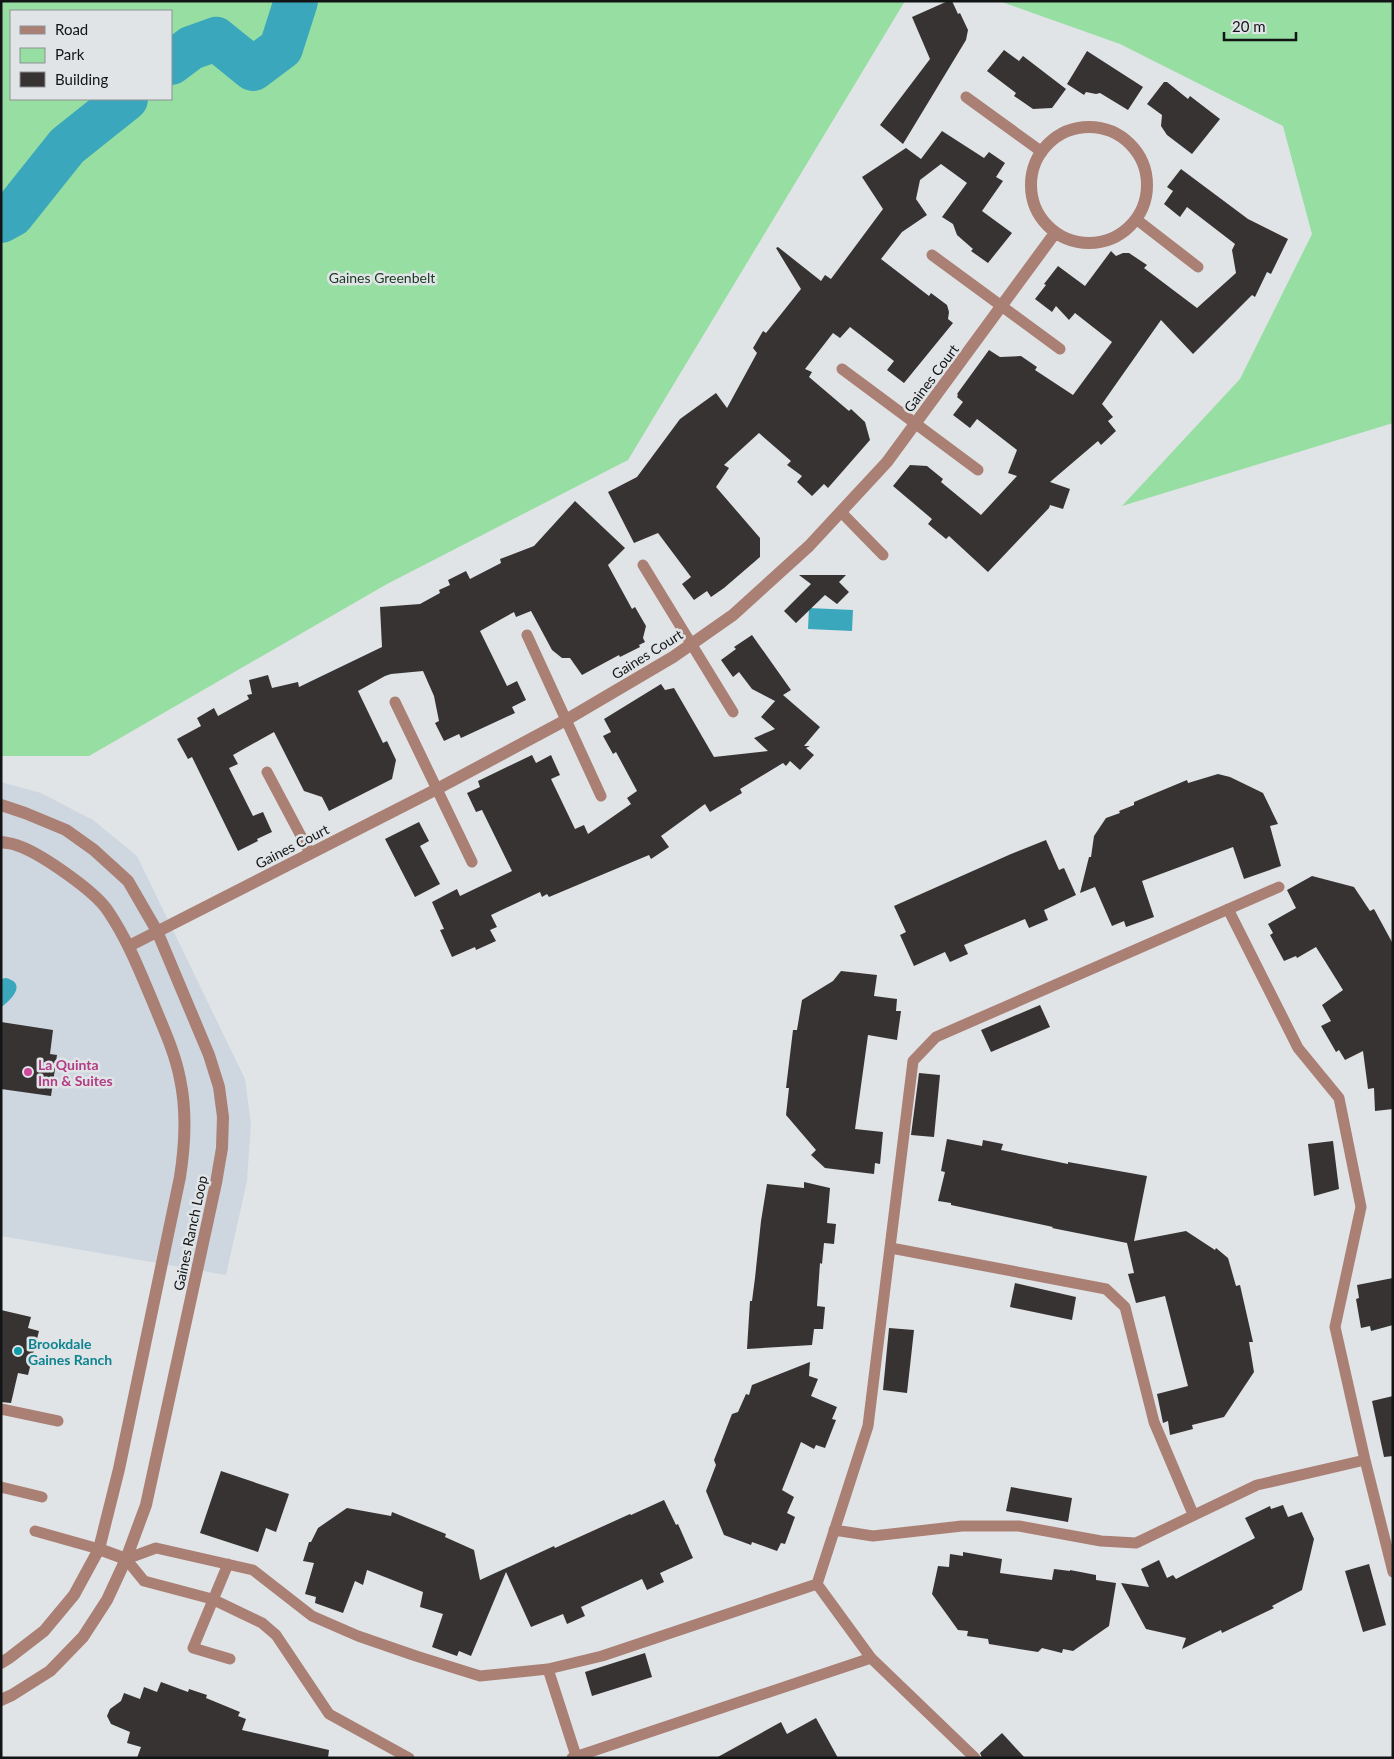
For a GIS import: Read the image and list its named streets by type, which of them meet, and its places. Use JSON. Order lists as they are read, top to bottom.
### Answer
{
  "streets": {
    "street": ["Gaines Court", "Gaines Ranch Loop"]
  },
  "crossings": [
    ["Gaines Court", "Gaines Ranch Loop"]
  ],
  "parks": ["Gaines Greenbelt"],
  "places": ["La Quinta Inn & Suites", "Brookdale Gaines Ranch"],
  "legend": ["Road", "Park", "Building"],
  "scale_bar": "20 m"
}
